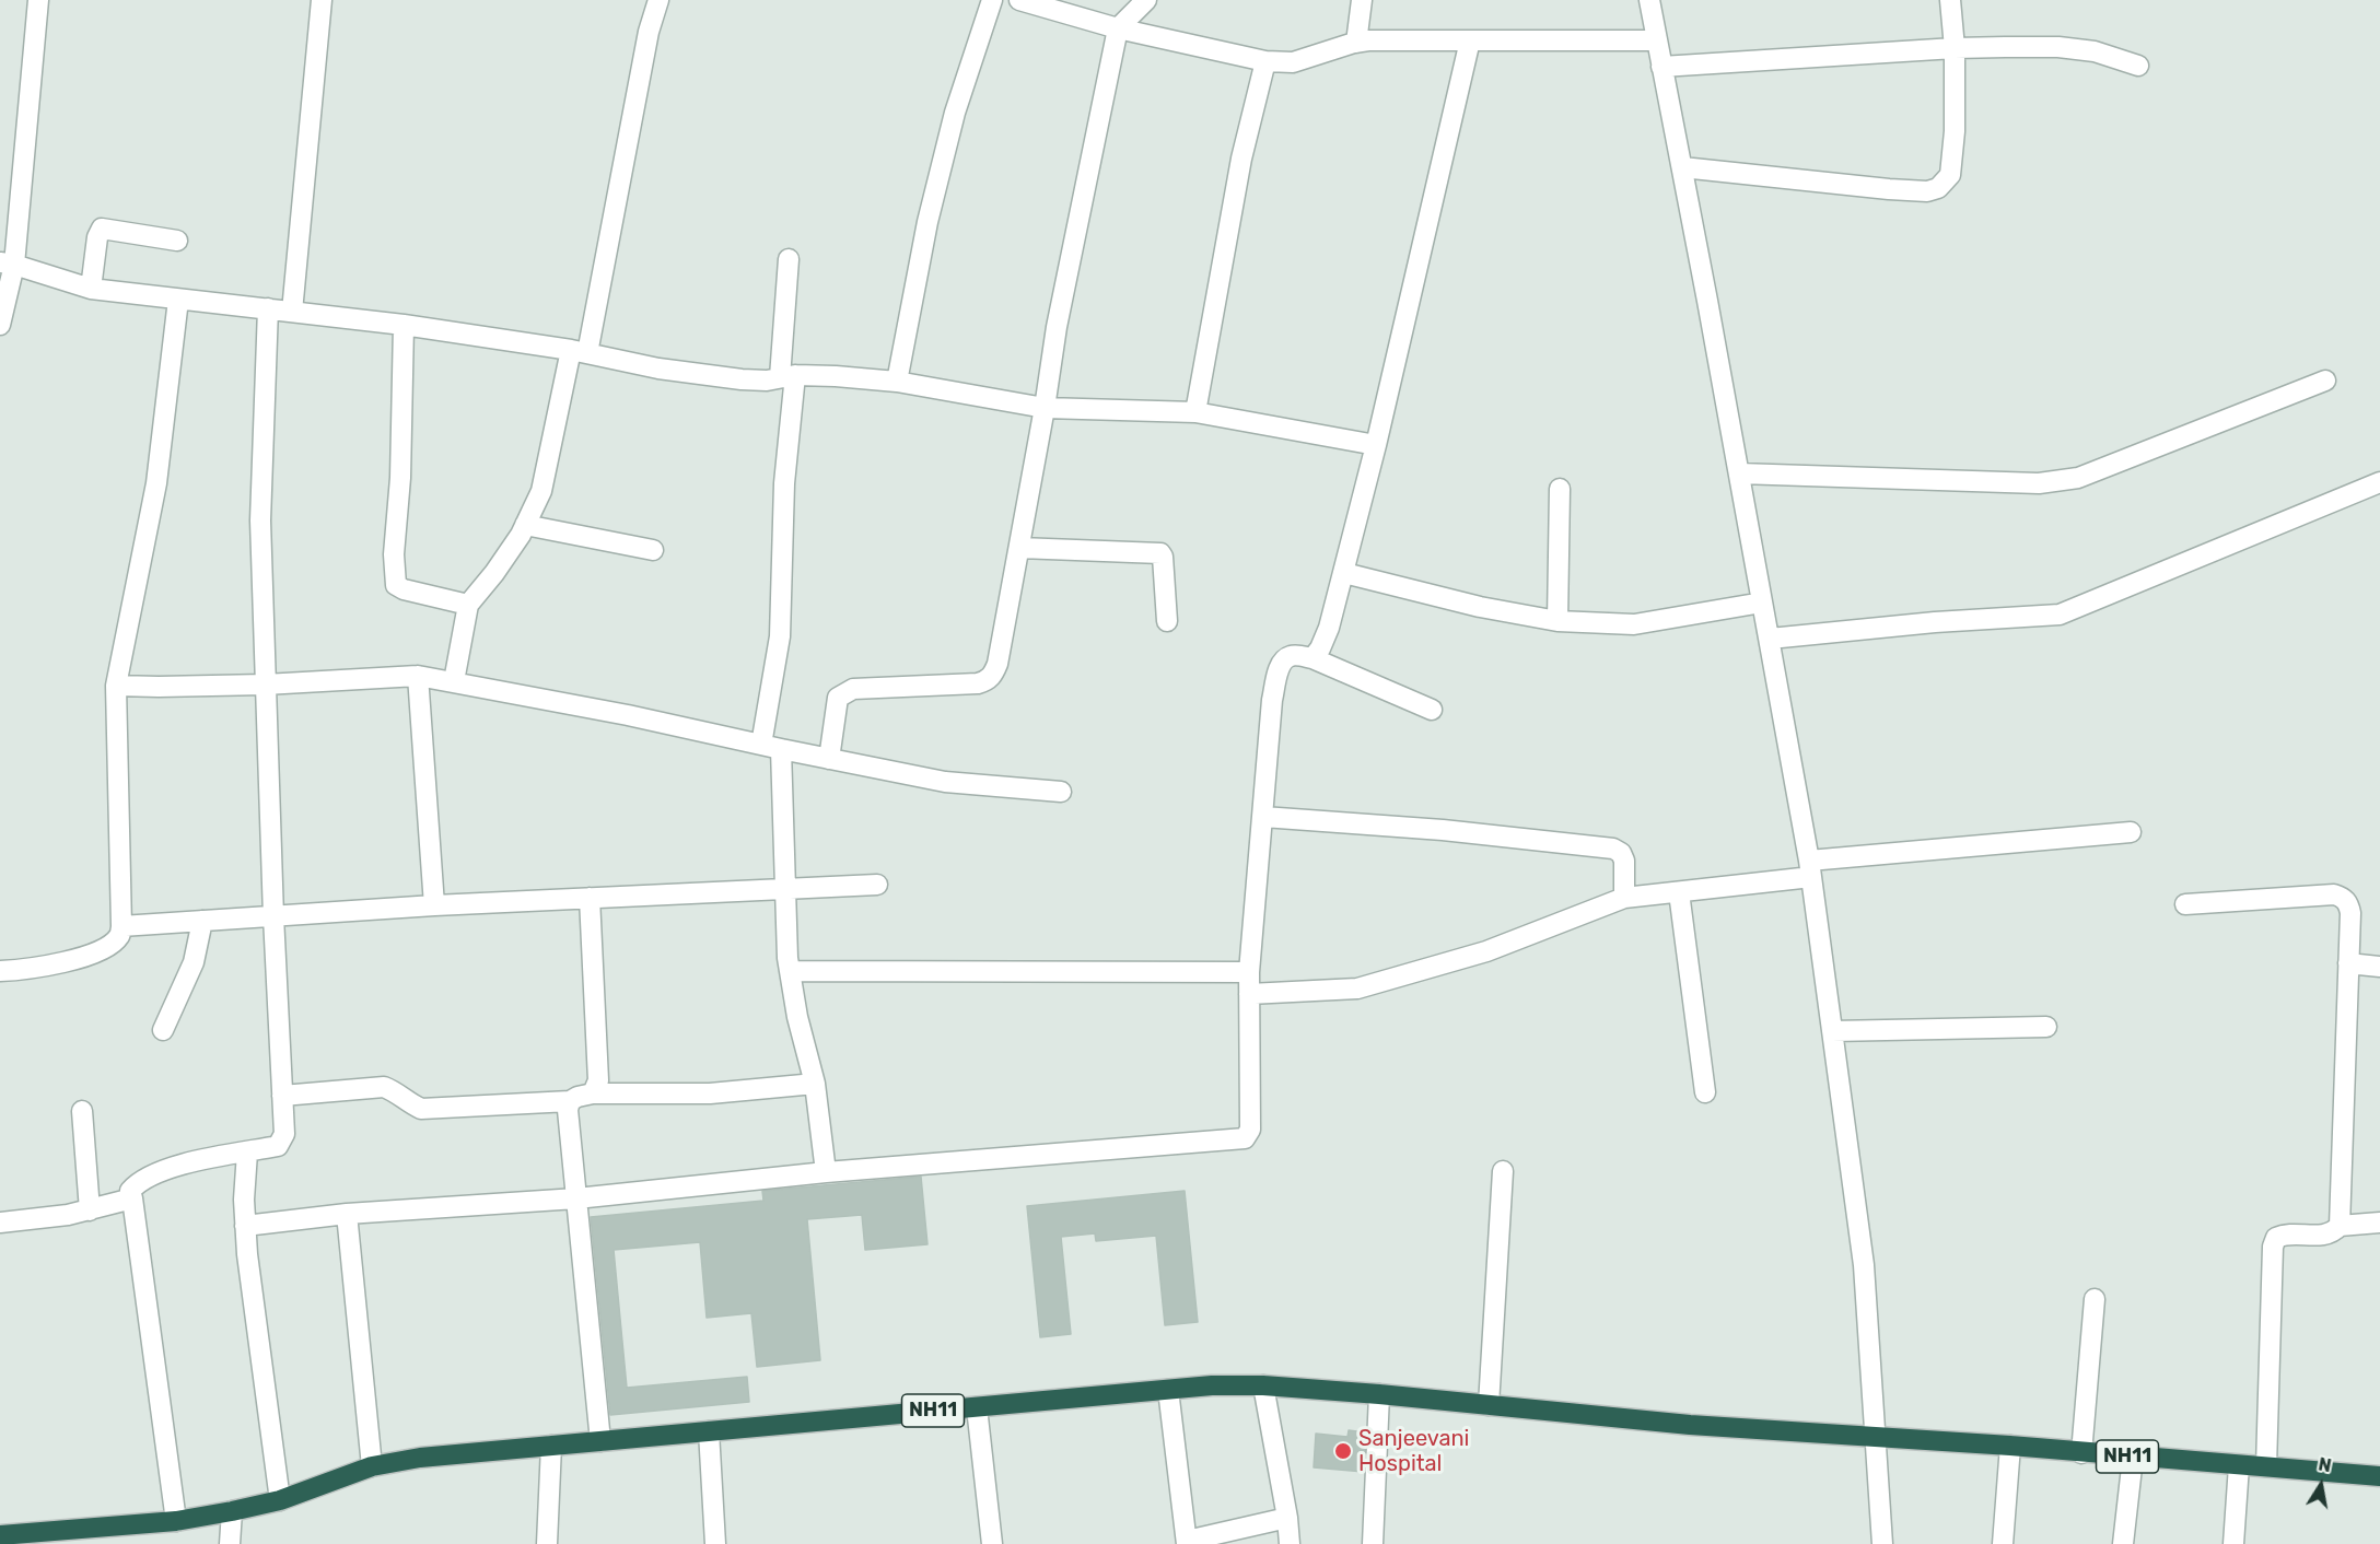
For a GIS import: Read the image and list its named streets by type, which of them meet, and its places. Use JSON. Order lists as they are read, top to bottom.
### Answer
{
  "streets": {
    "highway": ["NH11"]
  },
  "places": ["Sanjeevani Hospital"],
  "north": "top"
}
